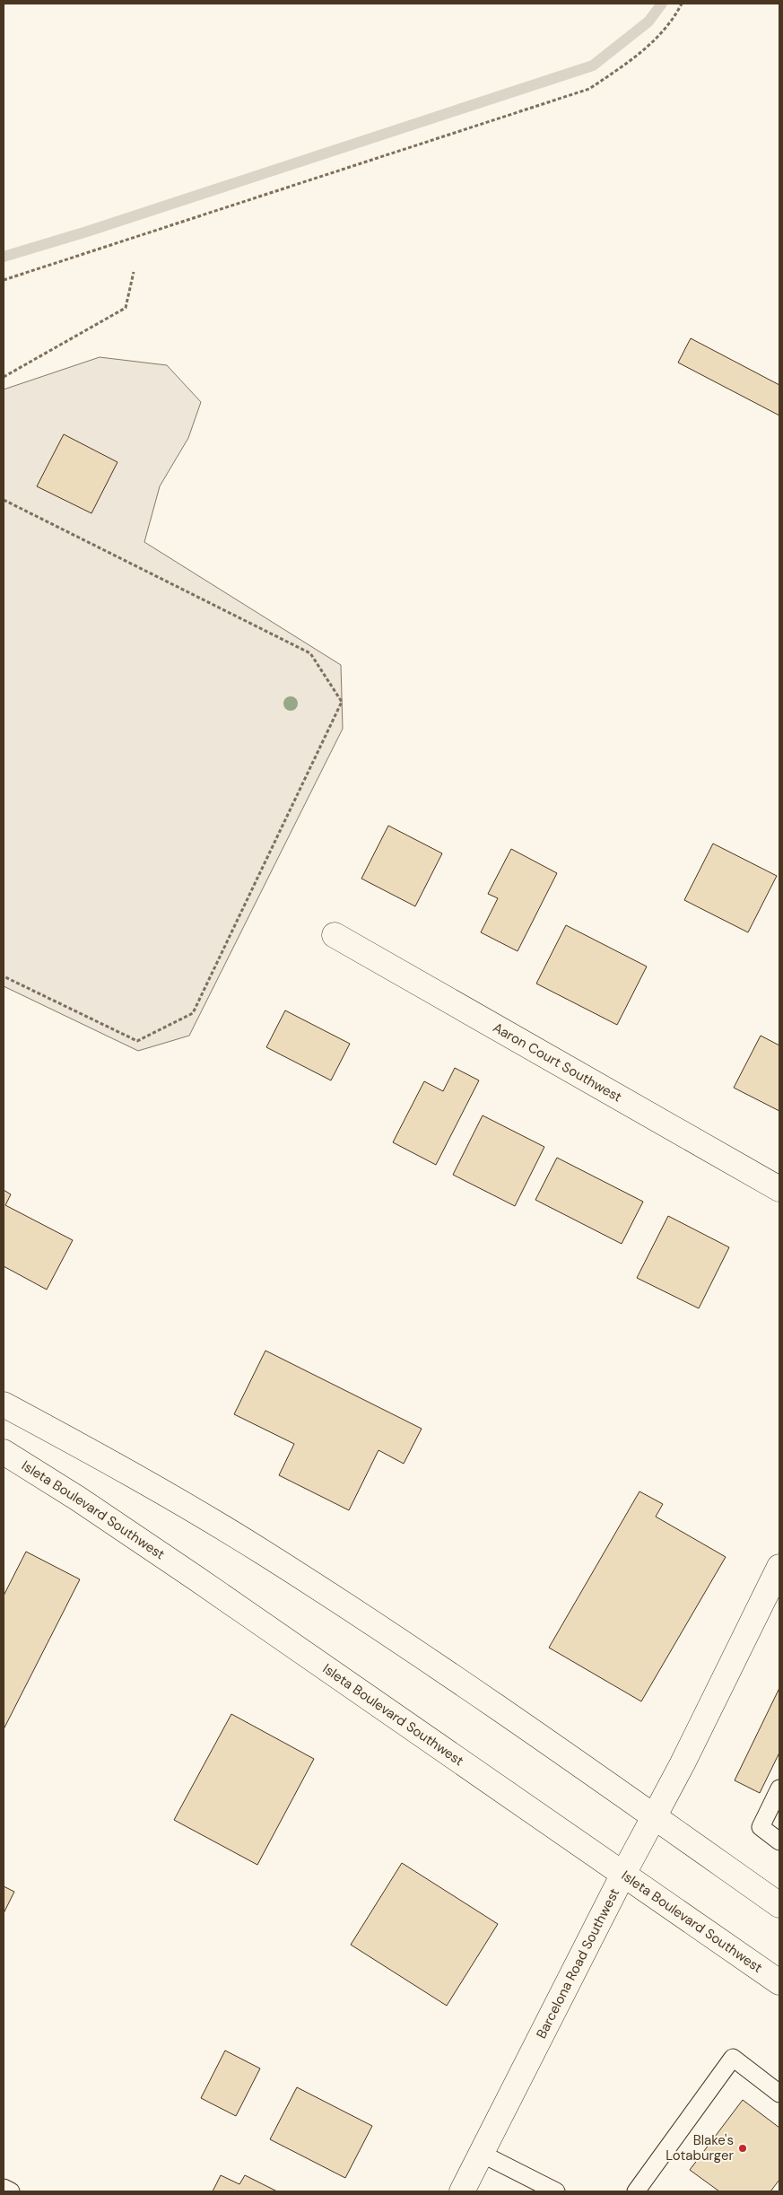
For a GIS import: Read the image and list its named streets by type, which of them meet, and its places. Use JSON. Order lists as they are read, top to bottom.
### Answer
{
  "streets": {
    "main road": ["Aaron Court Southwest", "Isleta Boulevard Southwest", "Barcelona Road Southwest"]
  },
  "crossings": [
    ["Isleta Boulevard Southwest", "Barcelona Road Southwest"]
  ],
  "places": ["Blake's Lotaburger"]
}
